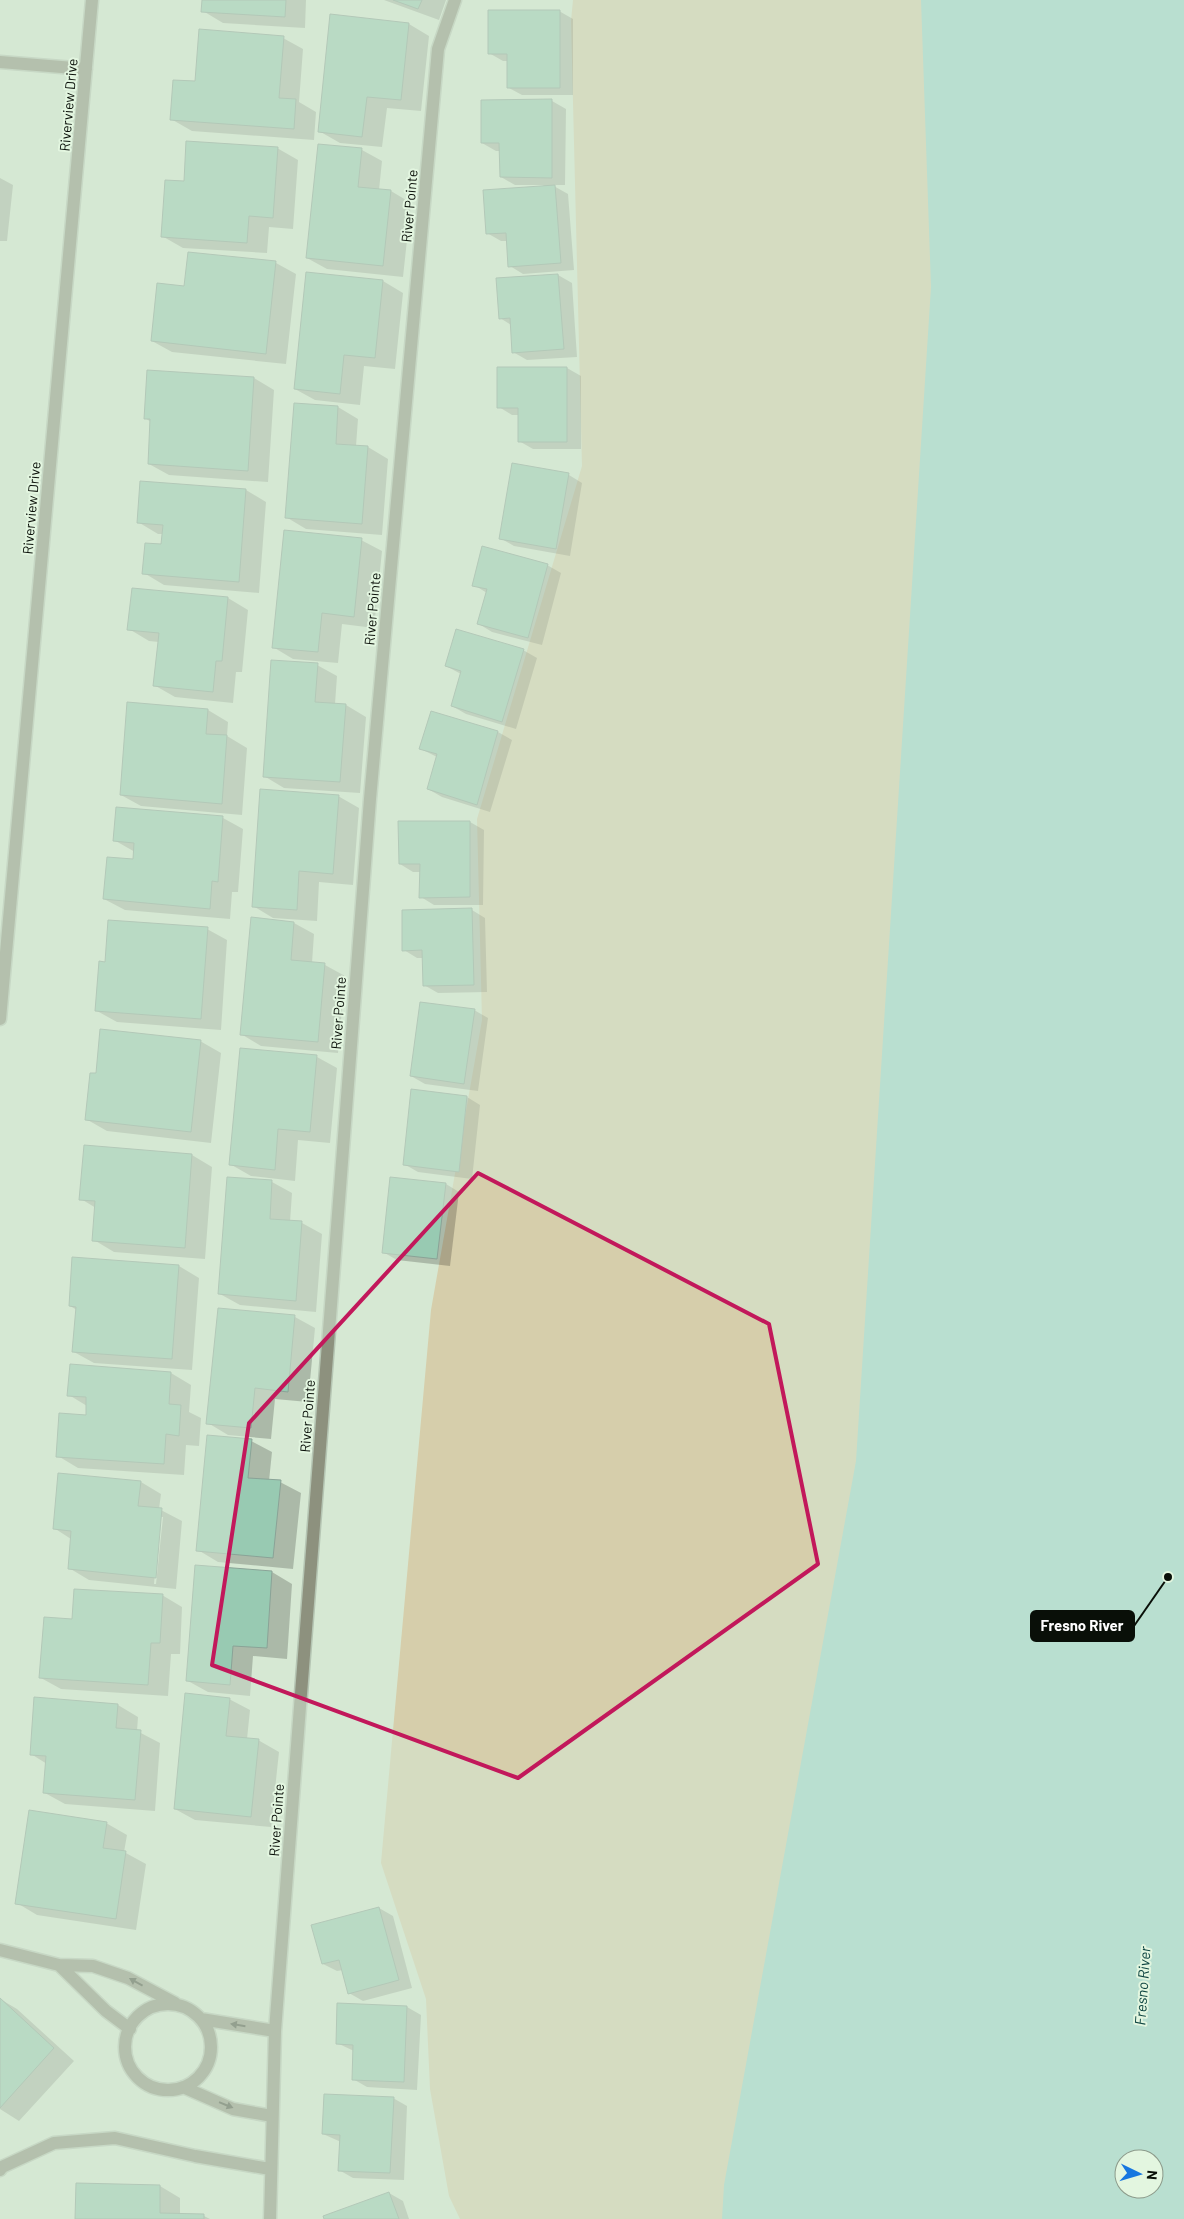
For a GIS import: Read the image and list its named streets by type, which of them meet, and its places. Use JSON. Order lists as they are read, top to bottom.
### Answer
{
  "streets": {
    "street": ["Riverview Drive", "River Pointe"]
  },
  "water": ["Fresno River"],
  "places": ["Fresno River"],
  "north": "right"
}
